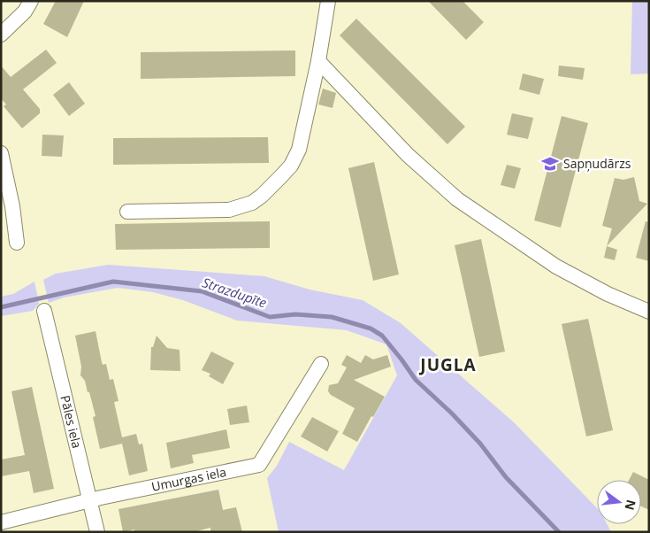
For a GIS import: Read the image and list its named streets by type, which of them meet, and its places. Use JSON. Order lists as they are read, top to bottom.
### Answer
{
  "streets": {
    "street": ["Pāles iela", "Umurgas iela"]
  },
  "crossings": [
    ["Pāles iela", "Umurgas iela"]
  ],
  "districts": ["JUGLA"],
  "water": ["Strazdupīte"],
  "places": {
    "school or university": ["Sapņudārzs"]
  },
  "north": "right"
}
